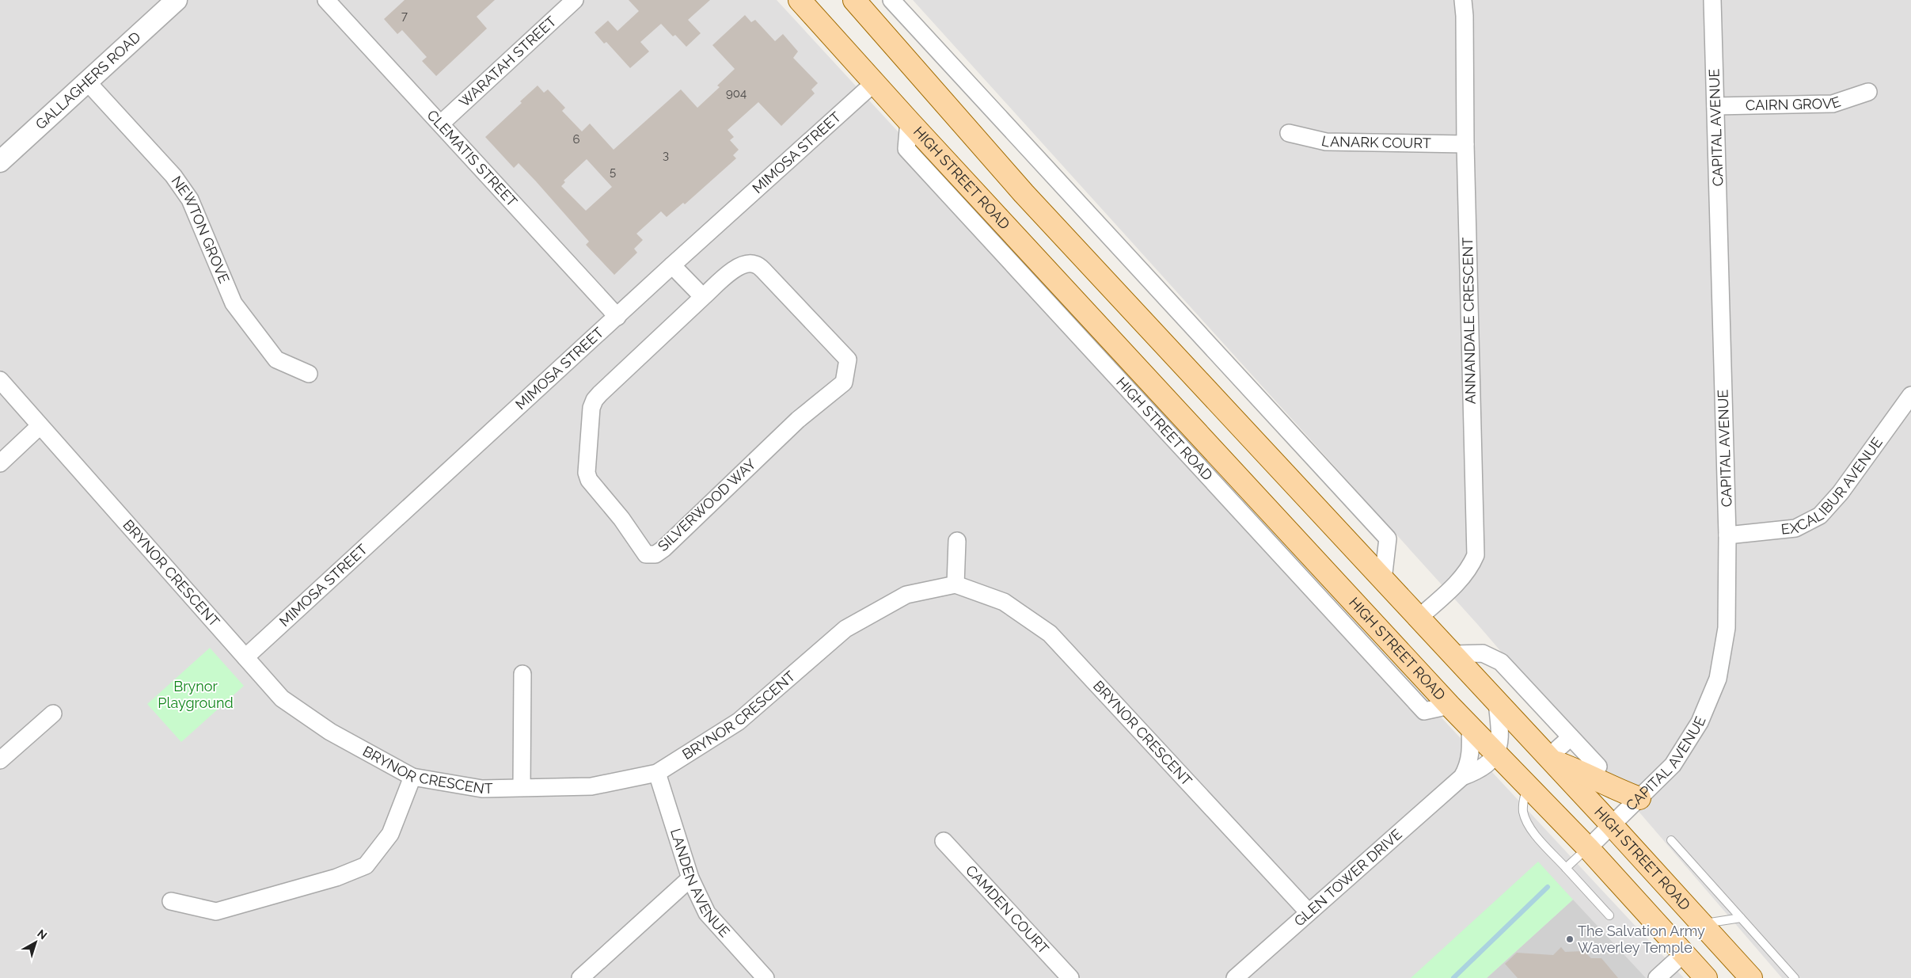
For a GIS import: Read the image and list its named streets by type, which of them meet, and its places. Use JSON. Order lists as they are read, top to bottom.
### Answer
{
  "streets": {
    "main road": ["HIGH STREET ROAD"],
    "street": [
      "WARATAH STREET",
      "GALLAGHERS ROAD",
      "CAIRN GROVE",
      "CAPITAL AVENUE",
      "LANARK COURT",
      "MIMOSA STREET",
      "CLEMATIS STREET",
      "NEWTON GROVE",
      "ANNANDALE CRESCENT",
      "EXCALIBUR AVENUE",
      "SILVERWOOD WAY",
      "BRYNOR CRESCENT",
      "GLEN TOWER DRIVE",
      "LANDEN AVENUE",
      "CAMDEN COURT"
    ]
  },
  "crossings": [
    ["WARATAH STREET", "CLEMATIS STREET"],
    ["GALLAGHERS ROAD", "NEWTON GROVE"],
    ["CAIRN GROVE", "CAPITAL AVENUE"],
    ["CAPITAL AVENUE", "HIGH STREET ROAD"],
    ["CAPITAL AVENUE", "EXCALIBUR AVENUE"],
    ["LANARK COURT", "ANNANDALE CRESCENT"],
    ["MIMOSA STREET", "CLEMATIS STREET"],
    ["MIMOSA STREET", "HIGH STREET ROAD"],
    ["MIMOSA STREET", "BRYNOR CRESCENT"],
    ["HIGH STREET ROAD", "ANNANDALE CRESCENT"],
    ["HIGH STREET ROAD", "GLEN TOWER DRIVE"],
    ["BRYNOR CRESCENT", "GLEN TOWER DRIVE"],
    ["BRYNOR CRESCENT", "LANDEN AVENUE"]
  ],
  "parks": ["Brynor Playground"],
  "places": ["The Salvation Army Waverley Temple"],
  "house_numbers": [
    "7",
    "904",
    "6",
    "3",
    "5"
  ],
  "north": "top right"
}
